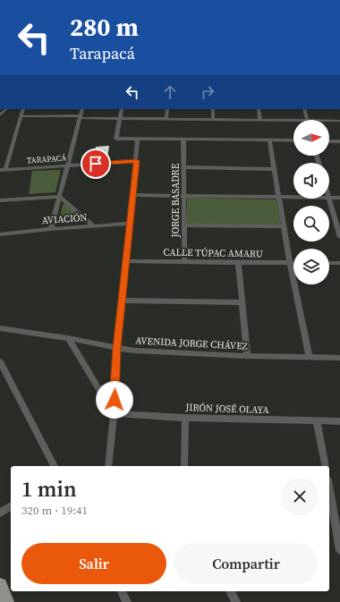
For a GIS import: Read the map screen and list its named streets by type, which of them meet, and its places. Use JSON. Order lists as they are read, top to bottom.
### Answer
{
  "streets": {
    "street": [
      "TARAPACÁ",
      "JORGE BASADRE",
      "AVIACIÓN",
      "CALLE TÚPAC AMARU",
      "AVENIDA JORGE CHÁVEZ",
      "JIRÓN JOSÉ OLAYA"
    ]
  },
  "crossings": [
    ["JORGE BASADRE", "CALLE TÚPAC AMARU"]
  ],
  "north": "right",
  "page": {
    "turn": ["280 m", "Tarapacá"],
    "heading": ["1 min", "320 m · 19:41"],
    "buttons": ["Salir", "Compartir"]
  }
}
